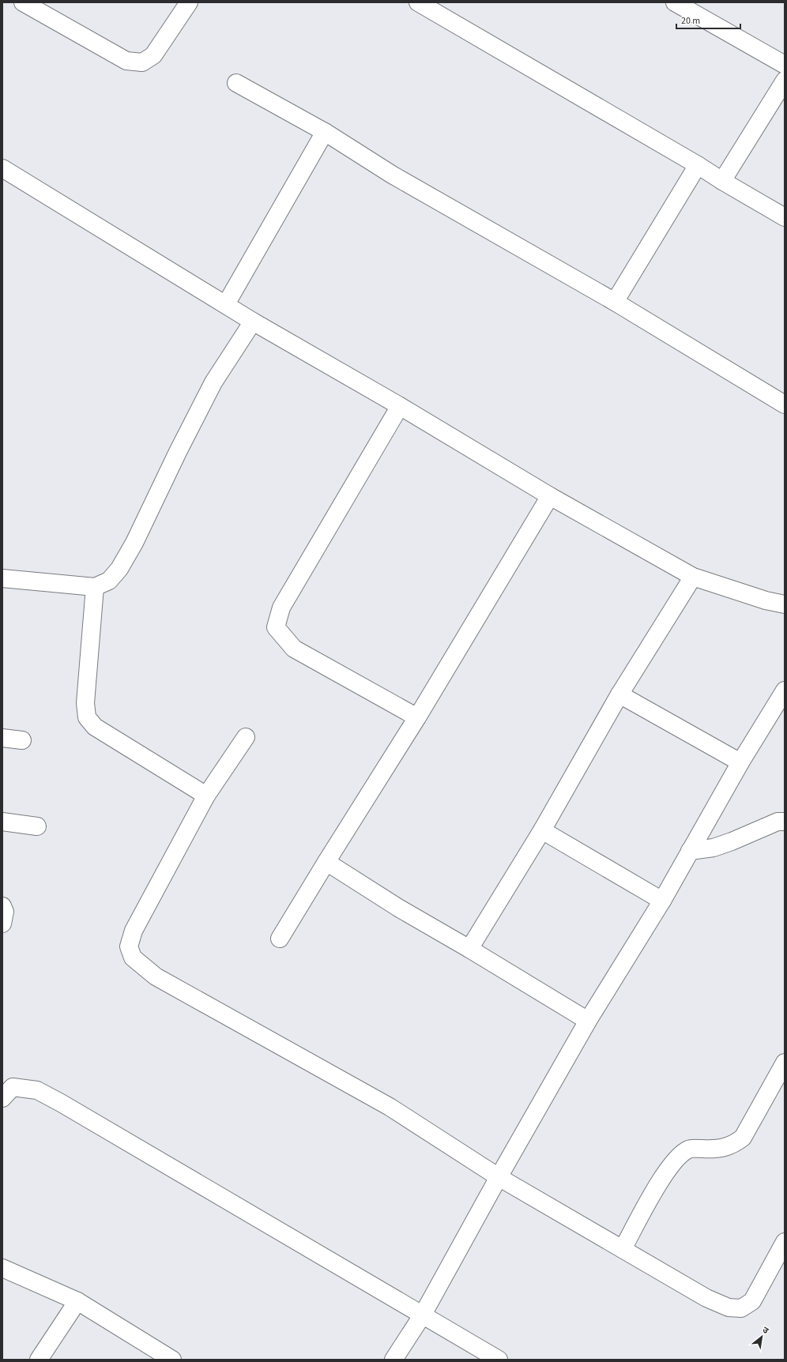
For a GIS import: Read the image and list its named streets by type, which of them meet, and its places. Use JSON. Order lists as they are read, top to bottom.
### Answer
{
  "scale_bar": "20 m",
  "north": "top right"
}
